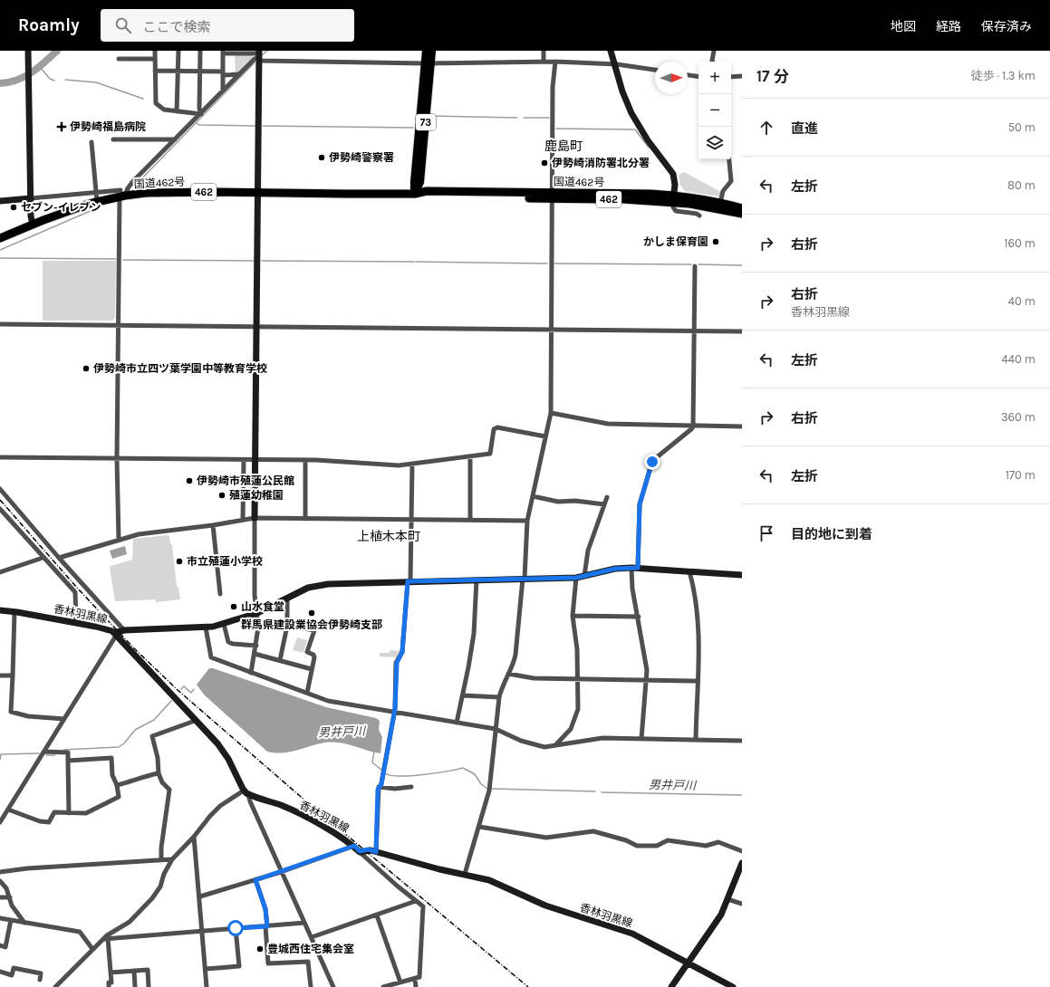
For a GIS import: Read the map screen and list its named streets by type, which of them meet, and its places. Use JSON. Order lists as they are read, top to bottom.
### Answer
{
  "streets": {
    "highway": ["国道462号", "462"],
    "main road": ["73"],
    "street": ["香林羽黒線"]
  },
  "crossings": [
    ["73", "国道462号"]
  ],
  "districts": ["鹿島町", "上植木本町"],
  "water": ["男井戸川"],
  "places": {
    "health": ["伊勢崎福島病院"],
    "other": [
      "伊勢崎警察署",
      "伊勢崎消防署北分署",
      "セブン-イレブン",
      "かしま保育園",
      "伊勢崎市立四ツ葉学園中等教育学校",
      "伊勢崎市殖蓮公民館",
      "殖蓮幼稚園",
      "市立殖蓮小学校",
      "山水食堂",
      "群馬県建設業協会伊勢崎支部",
      "豊城西住宅集会室"
    ]
  },
  "north": "right",
  "page": {
    "header": "Roamly",
    "search": "ここで検索",
    "nav": ["地図", "経路", "保存済み"],
    "heading": ["17 分", "徒歩 · 1.3 km"],
    "map_buttons": ["+", "−"],
    "list": [
      ["直進", "50 m"],
      ["左折", "80 m"],
      ["右折", "160 m"],
      ["右折", "香林羽黒線", "40 m"],
      ["左折", "440 m"],
      ["右折", "360 m"],
      ["左折", "170 m"],
      "目的地に到着"
    ]
  }
}
